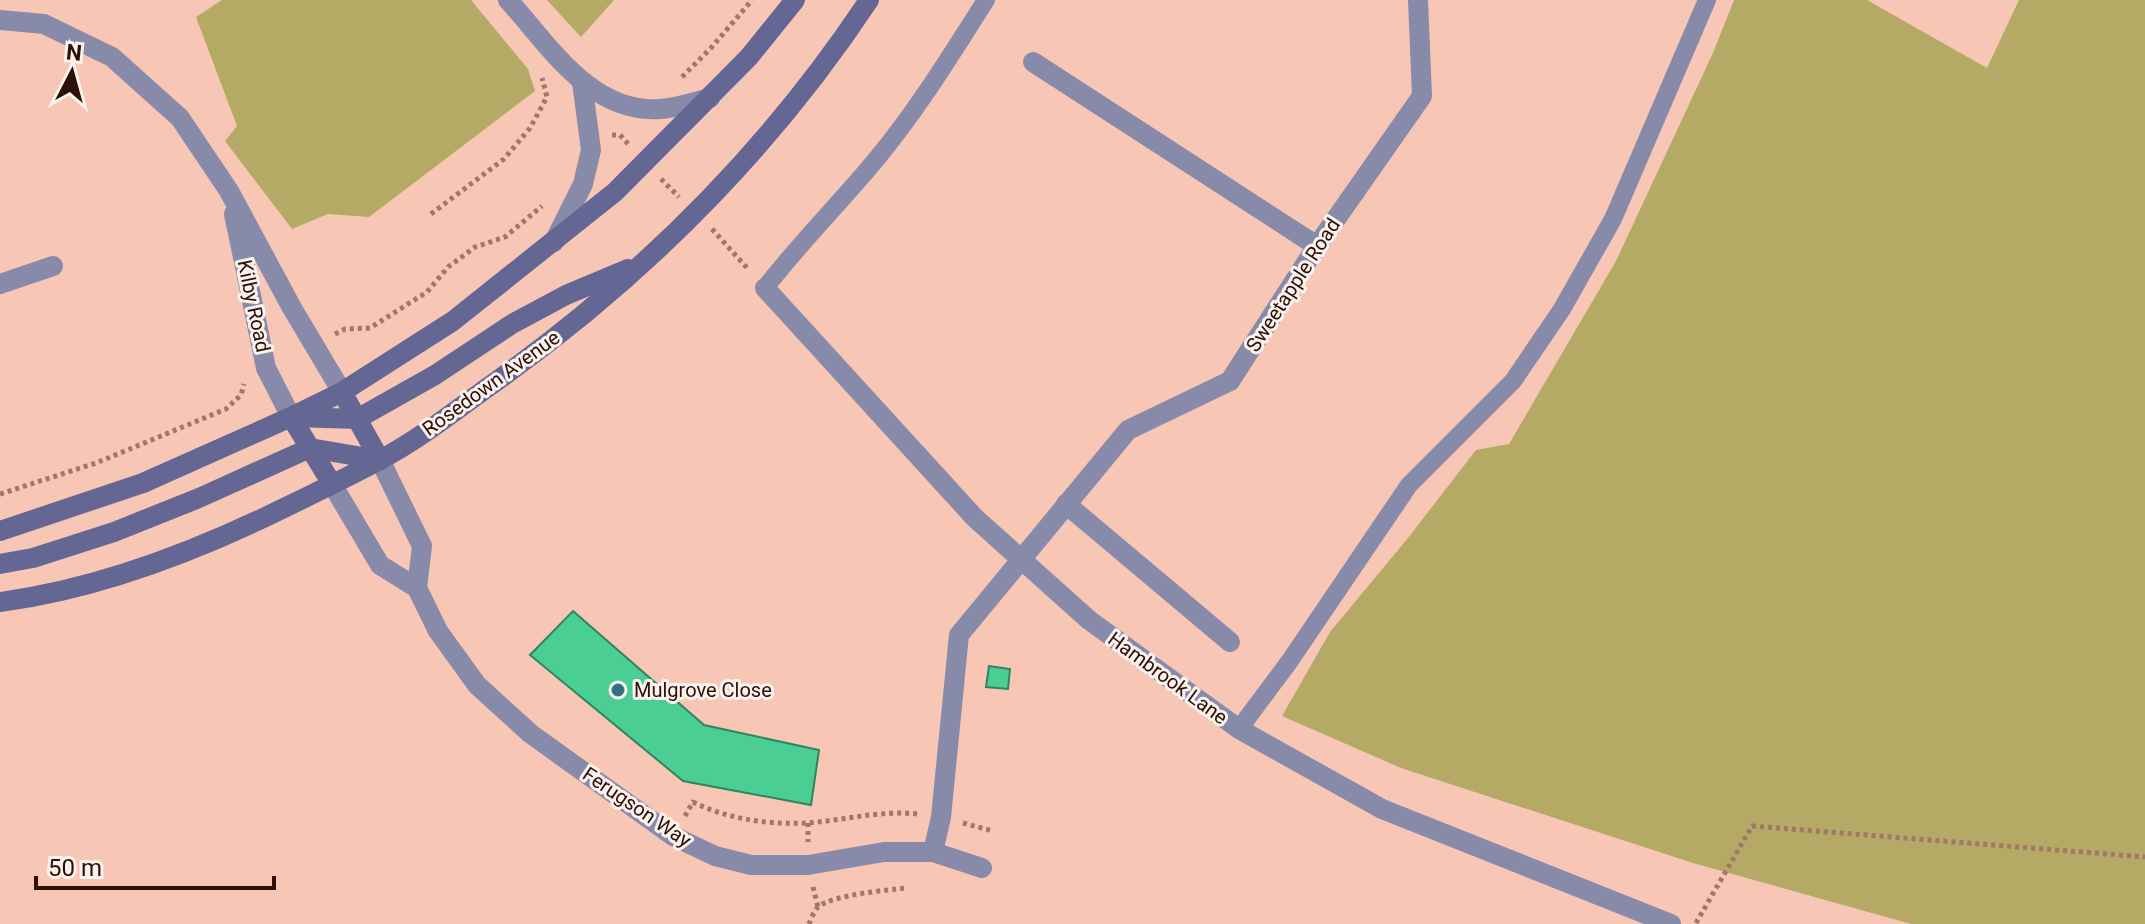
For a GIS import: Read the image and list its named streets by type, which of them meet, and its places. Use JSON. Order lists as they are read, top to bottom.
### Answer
{
  "streets": {
    "street": [
      "Sweetapple Road",
      "Kilby Road",
      "Rosedown Avenue",
      "Hambrook Lane",
      "Ferugson Way"
    ]
  },
  "crossings": [
    ["Sweetapple Road", "Hambrook Lane"],
    ["Sweetapple Road", "Ferugson Way"]
  ],
  "places": ["Mulgrove Close"],
  "scale_bar": "50 m",
  "north": "top"
}
